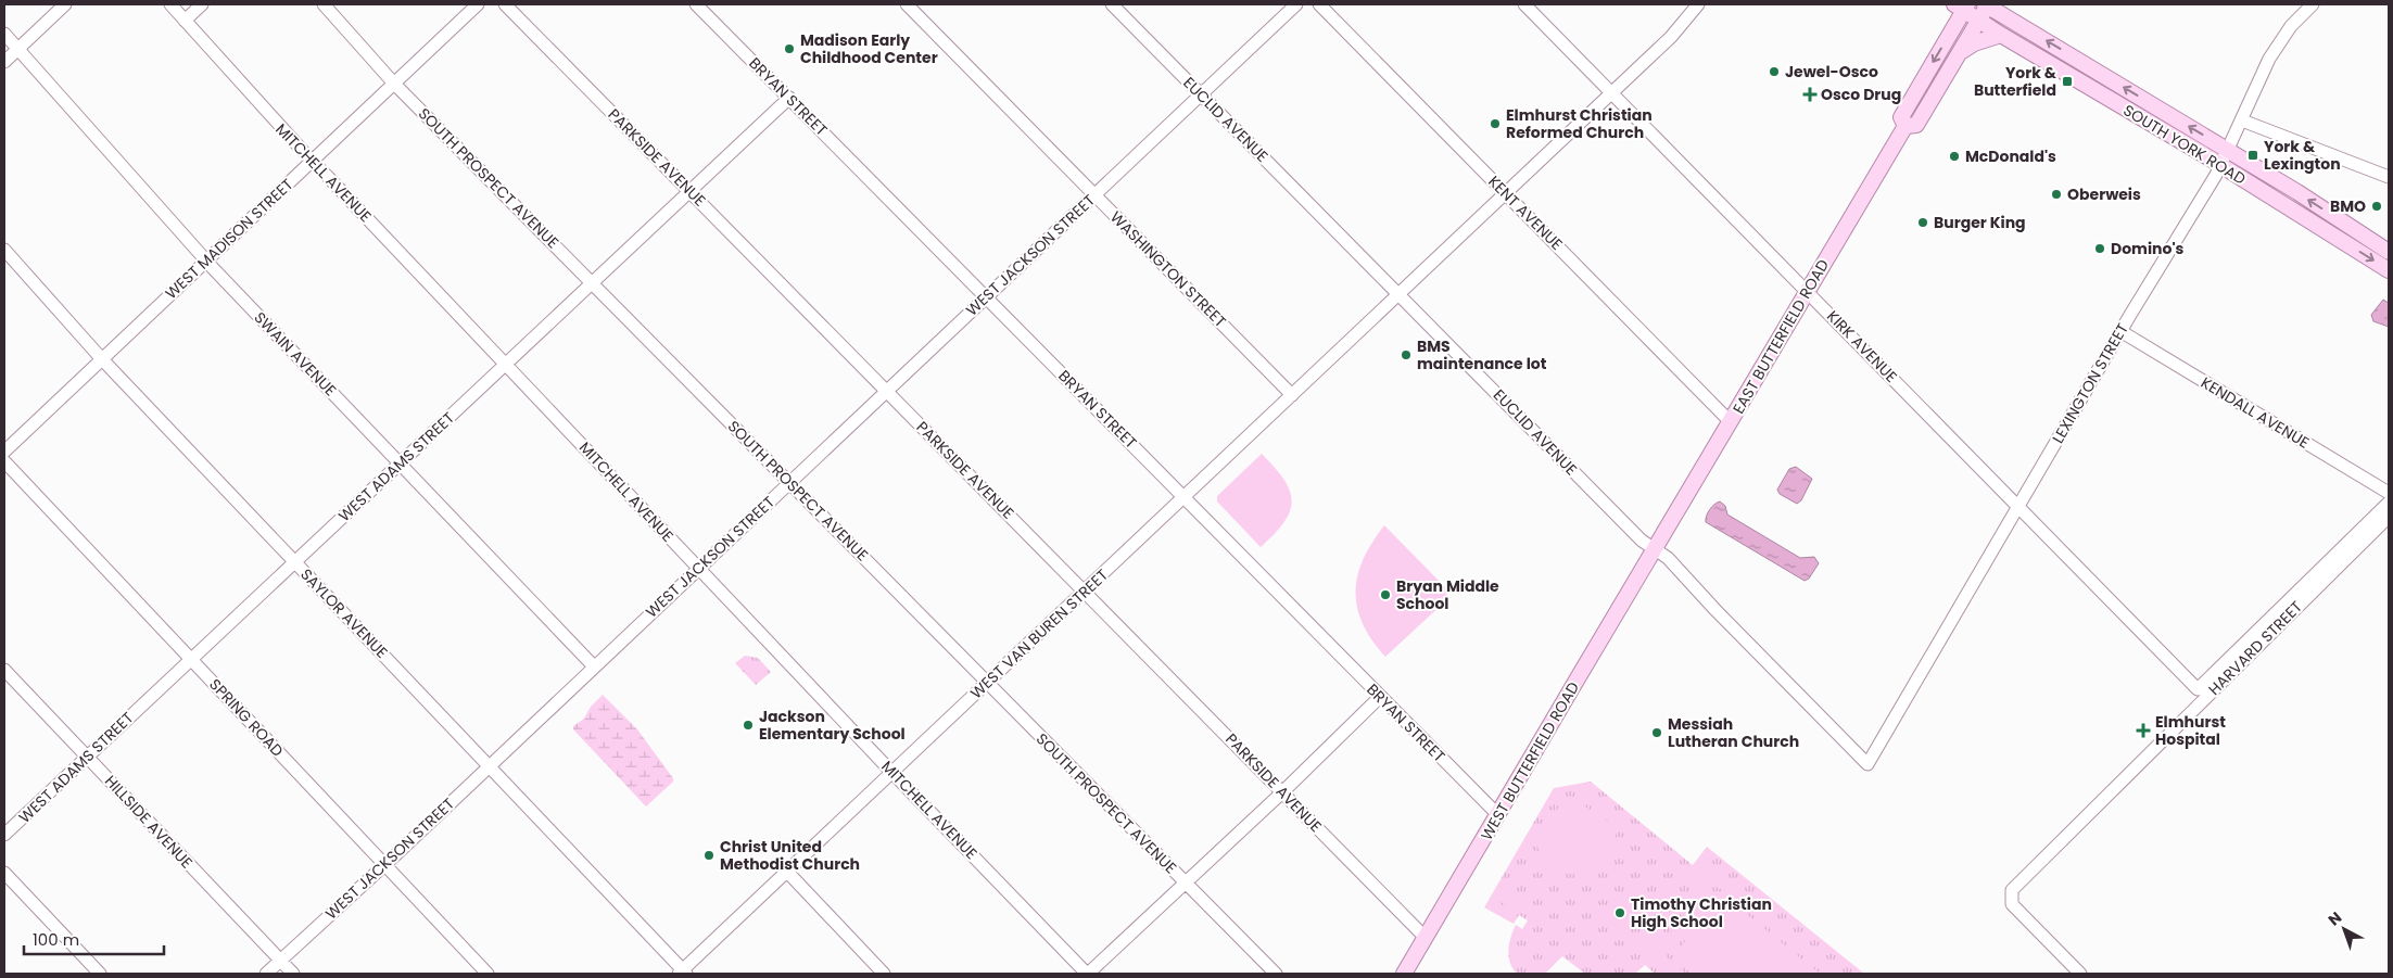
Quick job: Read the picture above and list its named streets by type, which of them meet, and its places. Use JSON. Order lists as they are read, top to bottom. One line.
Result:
{"streets":{"main road":["SOUTH YORK ROAD","EAST BUTTERFIELD ROAD","WEST BUTTERFIELD ROAD"],"street":["BRYAN STREET","EUCLID AVENUE","PARKSIDE AVENUE","MITCHELL AVENUE","SOUTH PROSPECT AVENUE","KENT AVENUE","WEST MADISON STREET","WEST JACKSON STREET","WASHINGTON STREET","KIRK AVENUE","SWAIN AVENUE","LEXINGTON STREET","KENDALL AVENUE","WEST ADAMS STREET","SAYLOR AVENUE","WEST VAN BUREN STREET","HARVARD STREET","SPRING ROAD","HILLSIDE AVENUE"]},"crossings":[["BRYAN STREET","WEST JACKSON STREET"],["BRYAN STREET","WEST ADAMS STREET"],["BRYAN STREET","WEST VAN BUREN STREET"],["BRYAN STREET","WEST BUTTERFIELD ROAD"],["EUCLID AVENUE","WEST JACKSON STREET"],["EUCLID AVENUE","EAST BUTTERFIELD ROAD"],["EUCLID AVENUE","LEXINGTON STREET"],["EUCLID AVENUE","WEST VAN BUREN STREET"],["EUCLID AVENUE","WEST BUTTERFIELD ROAD"],["SOUTH YORK ROAD","EAST BUTTERFIELD ROAD"],["SOUTH YORK ROAD","LEXINGTON STREET"],["PARKSIDE AVENUE","WEST JACKSON STREET"],["PARKSIDE AVENUE","WEST ADAMS STREET"],["PARKSIDE AVENUE","WEST VAN BUREN STREET"],["PARKSIDE AVENUE","WEST BUTTERFIELD ROAD"],["MITCHELL AVENUE","WEST MADISON STREET"],["MITCHELL AVENUE","WEST JACKSON STREET"],["MITCHELL AVENUE","WEST ADAMS STREET"],["MITCHELL AVENUE","WEST VAN BUREN STREET"],["SOUTH PROSPECT AVENUE","WEST MADISON STREET"],["SOUTH PROSPECT AVENUE","WEST JACKSON STREET"],["SOUTH PROSPECT AVENUE","WEST ADAMS STREET"],["SOUTH PROSPECT AVENUE","WEST VAN BUREN STREET"],["KENT AVENUE","EAST BUTTERFIELD ROAD"],["KENT AVENUE","WEST VAN BUREN STREET"],["WEST MADISON STREET","SWAIN AVENUE"],["WEST MADISON STREET","SAYLOR AVENUE"],["WEST JACKSON STREET","WASHINGTON STREET"],["WEST JACKSON STREET","SWAIN AVENUE"],["WEST JACKSON STREET","SAYLOR AVENUE"],["WEST JACKSON STREET","SPRING ROAD"],["WEST JACKSON STREET","HILLSIDE AVENUE"],["WASHINGTON STREET","WEST VAN BUREN STREET"],["EAST BUTTERFIELD ROAD","KIRK AVENUE"],["EAST BUTTERFIELD ROAD","WEST BUTTERFIELD ROAD"],["KIRK AVENUE","LEXINGTON STREET"],["KIRK AVENUE","WEST VAN BUREN STREET"],["KIRK AVENUE","HARVARD STREET"],["SWAIN AVENUE","WEST ADAMS STREET"],["LEXINGTON STREET","KENDALL AVENUE"],["WEST ADAMS STREET","SAYLOR AVENUE"],["WEST ADAMS STREET","SPRING ROAD"],["WEST ADAMS STREET","HILLSIDE AVENUE"],["SAYLOR AVENUE","WEST VAN BUREN STREET"]],"places":{"other":["Madison Early Childhood Center","Jewel-Osco","Elmhurst Christian Reformed Church","McDonald's","Oberweis","BMO","Burger King","Domino's","BMS maintenance lot","Bryan Middle School","Jackson Elementary School","Messiah Lutheran Church","Christ United Methodist Church","Timothy Christian High School"],"transit":["York & Butterfield","York & Lexington"],"health":["Osco Drug","Elmhurst Hospital"]},"scale_bar":"100 m","north":"top left"}
